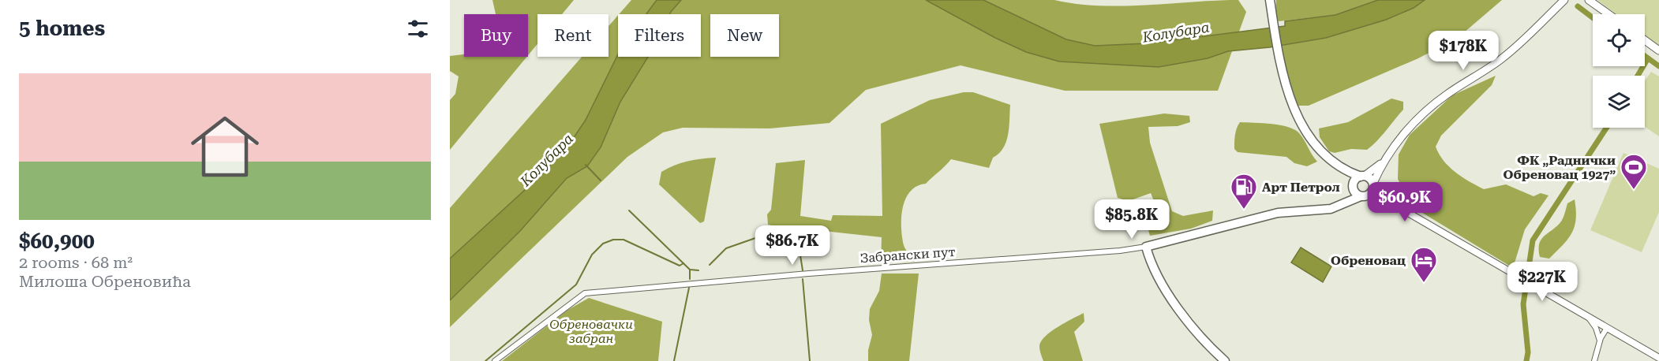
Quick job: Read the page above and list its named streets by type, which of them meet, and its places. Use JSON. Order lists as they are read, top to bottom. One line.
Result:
{"streets":{"street":["Забрански пут"]},"water":["Колубара"],"parks":["Обреновачки забран"],"places":{"sports":["ФК „Раднички Обреновац 1927”"],"fuel station":["Арт Петрол"],"hotel":["Обреновац"]},"page":{"heading":"5 homes","chip":["Buy","Rent","Filters","New"],"price":["$178K","$60.9K","$85.8K","$86.7K","$227K"],"list":[{"name":"$60,900","note":"2 rooms · 68 m² · Милоша Обреновића"}]}}
